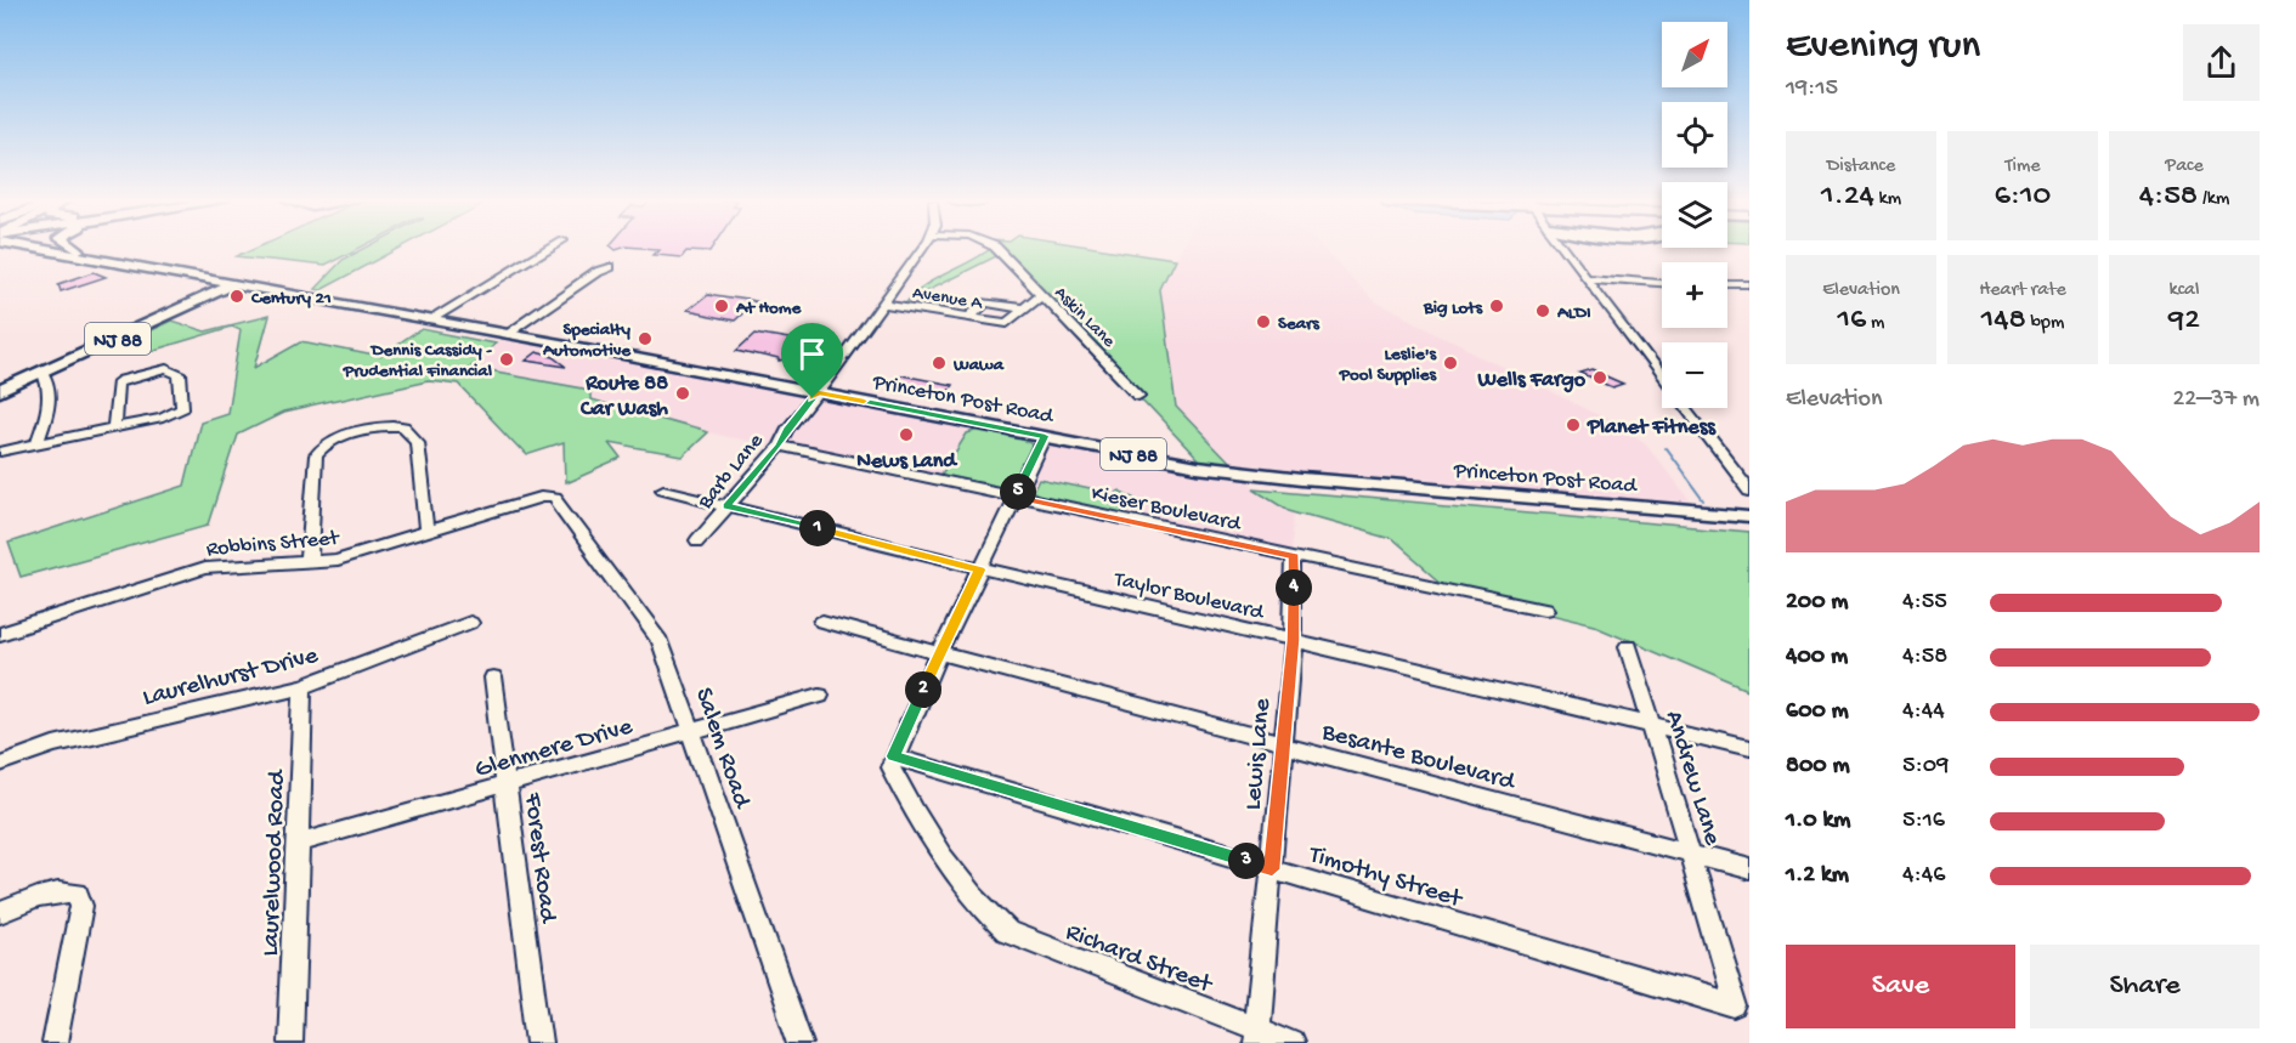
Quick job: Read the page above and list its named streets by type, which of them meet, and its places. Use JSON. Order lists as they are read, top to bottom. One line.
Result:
{"streets":{"main road":["NJ 88","Princeton Post Road"],"street":["Avenue A","Askin Lane","Barb Lane","Kieser Boulevard","Robbins Street","Taylor Boulevard","Laurelhurst Drive","Glenmere Drive","Salem Road","Lewis Lane","Besante Boulevard","Andrew Lane","Forest Road","Laurelwood Road","Timothy Street","Richard Street"]},"crossings":[["Avenue A","Barb Lane"],["NJ 88","Princeton Post Road"],["Princeton Post Road","Barb Lane"],["Barb Lane","Kieser Boulevard"],["Barb Lane","Taylor Boulevard"],["Kieser Boulevard","Lewis Lane"],["Robbins Street","Salem Road"],["Taylor Boulevard","Lewis Lane"],["Taylor Boulevard","Andrew Lane"],["Laurelhurst Drive","Laurelwood Road"],["Glenmere Drive","Salem Road"],["Glenmere Drive","Forest Road"],["Glenmere Drive","Laurelwood Road"],["Lewis Lane","Besante Boulevard"],["Lewis Lane","Timothy Street"],["Lewis Lane","Richard Street"],["Besante Boulevard","Andrew Lane"],["Andrew Lane","Timothy Street"],["Timothy Street","Richard Street"]],"places":["Century 21","At Home","Big Lots","ALDI","Sears","Specialty Automotive","Dennis Cassidy - Prudential Financial","Wawa","Leslie's Pool Supplies","Wells Fargo","Route 88 Car Wash","Planet Fitness","News Land"],"north":"top right","page":{"heading":["Evening run","19:15"],"map_buttons":["+","−"],"stats":[["Distance","1.24 km"],["Time","6:10"],["Pace","4:58 /km"],["Elevation","16 m"],["Heart rate","148 bpm"],["kcal","92"]],"chart":["Elevation","22–37 m"],"pins":["5","1","4","2","3"],"list":[{"name":"200 m","note":"4:55"},{"name":"400 m","note":"4:58"},{"name":"600 m","note":"4:44"},{"name":"800 m","note":"5:09"},{"name":"1.0 km","note":"5:16"},{"name":"1.2 km","note":"4:46"}],"buttons":["Save","Share"]}}
